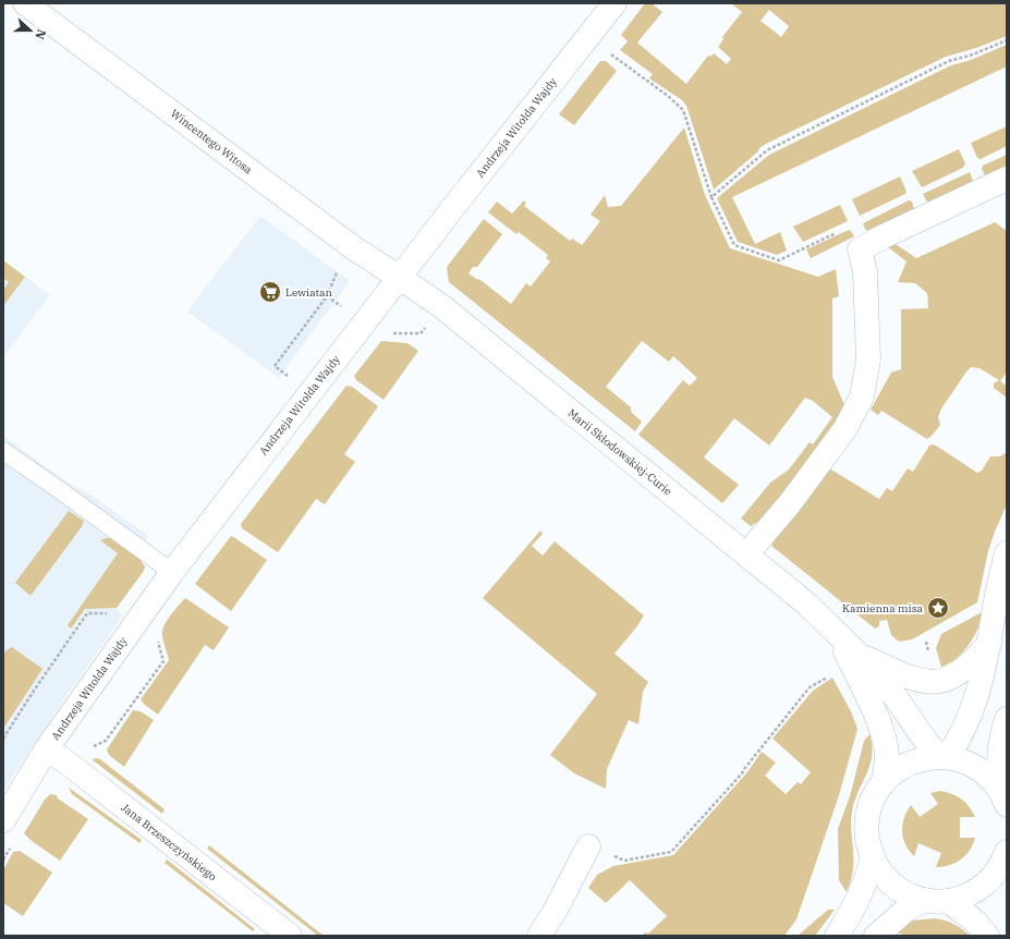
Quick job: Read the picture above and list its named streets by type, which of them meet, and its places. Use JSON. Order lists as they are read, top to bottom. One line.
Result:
{"streets":{"street":["Andrzeja Witolda Wajdy","Wincentego Witosa","Marii Skłodowskiej-Curie","Jana Brzeszczyńskiego"]},"crossings":[["Andrzeja Witolda Wajdy","Wincentego Witosa"],["Andrzeja Witolda Wajdy","Marii Skłodowskiej-Curie"],["Andrzeja Witolda Wajdy","Jana Brzeszczyńskiego"],["Wincentego Witosa","Marii Skłodowskiej-Curie"]],"places":{"supermarket":["Lewiatan"],"place":["Kamienna misa"]},"north":"right"}
